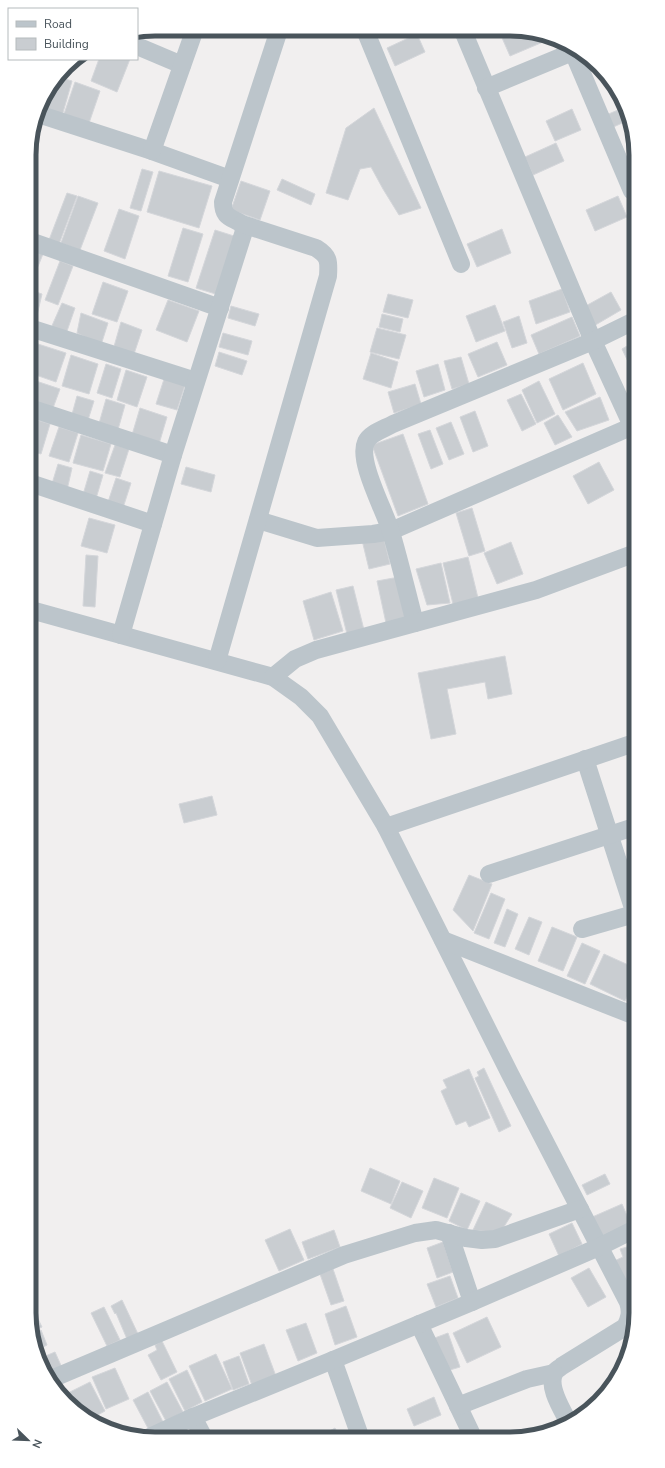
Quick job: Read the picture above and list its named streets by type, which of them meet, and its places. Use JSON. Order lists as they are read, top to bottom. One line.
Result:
{"legend":["Road","Building"],"north":"bottom right"}
